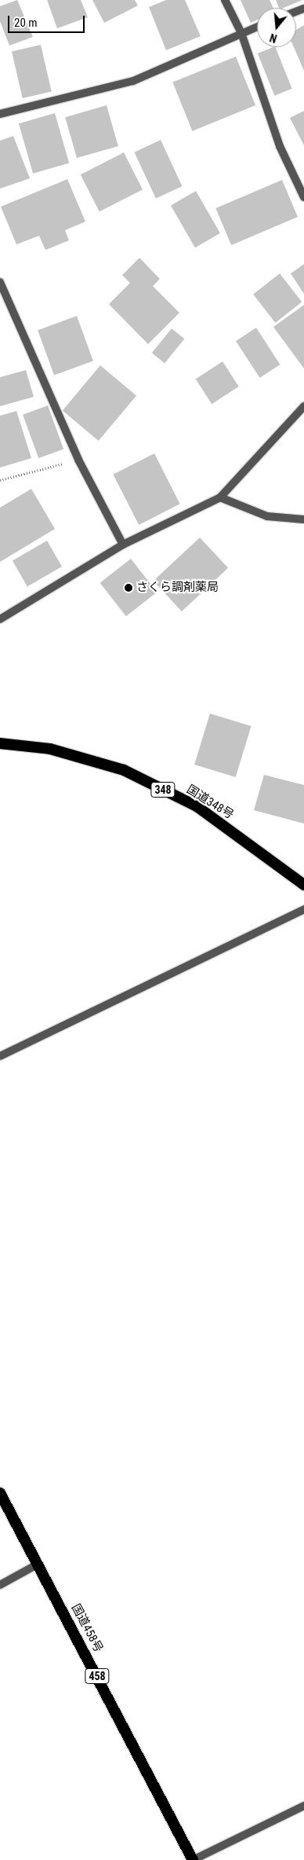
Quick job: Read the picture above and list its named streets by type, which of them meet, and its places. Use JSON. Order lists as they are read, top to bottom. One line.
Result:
{"streets":{"highway":["348","国道348号","国道458号","458"]},"places":["さくら調剤薬局"],"scale_bar":"20 m","north":"bottom"}
